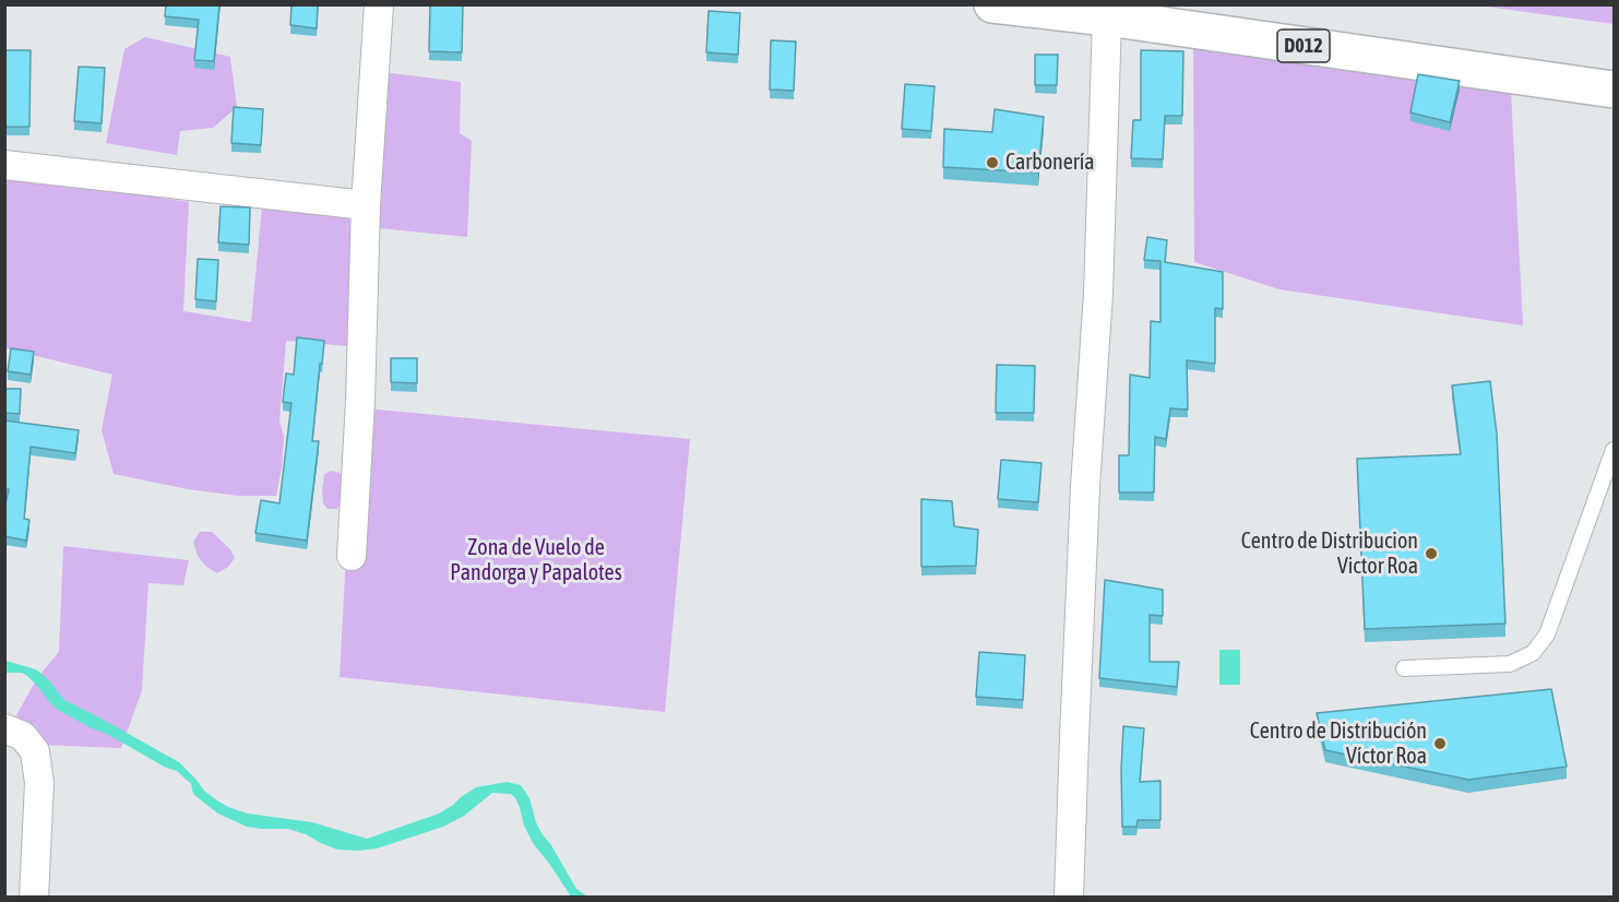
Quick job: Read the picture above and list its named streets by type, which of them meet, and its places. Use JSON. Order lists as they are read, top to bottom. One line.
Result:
{"streets":{"main road":["D012"]},"parks":["Zona de Vuelo de Pandorga y Papalotes"],"places":["Carbonería","Centro de Distribucion Victor Roa","Centro de Distribución Víctor Roa"]}
